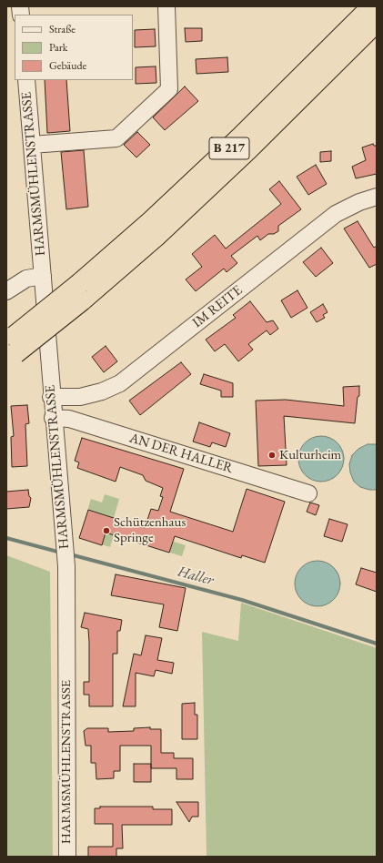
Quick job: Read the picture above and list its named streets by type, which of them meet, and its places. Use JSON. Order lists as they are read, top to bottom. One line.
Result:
{"streets":{"highway":["B 217"],"street":["HARMSMÜHLENSTRASSE","IM REITE","AN DER HALLER"]},"crossings":[["HARMSMÜHLENSTRASSE","IM REITE"],["HARMSMÜHLENSTRASSE","AN DER HALLER"]],"water":["Haller"],"places":["Kulturheim","Schützenhaus Springe"],"legend":["Straße","Park","Gebäude"]}
